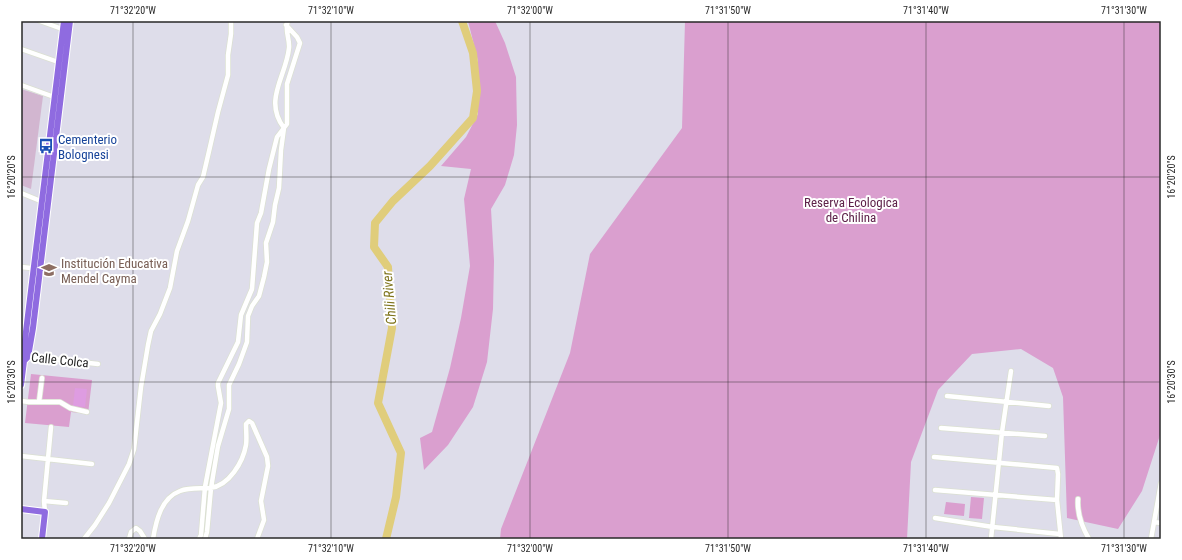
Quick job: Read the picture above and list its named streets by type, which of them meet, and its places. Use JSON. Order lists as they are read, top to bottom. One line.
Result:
{"streets":{"street":["Calle Colca"]},"water":["Chili River"],"parks":["Reserva Ecologica de Chilina"],"places":{"bus stop":["Cementerio Bolognesi"],"school or university":["Institución Educativa Mendel Cayma"]},"coordinates":["71°32'20\"W","71°32'10\"W","71°32'00\"W","71°31'50\"W","71°31'40\"W","71°31'30\"W","16°20'20\"S","16°20'30\"S"]}
